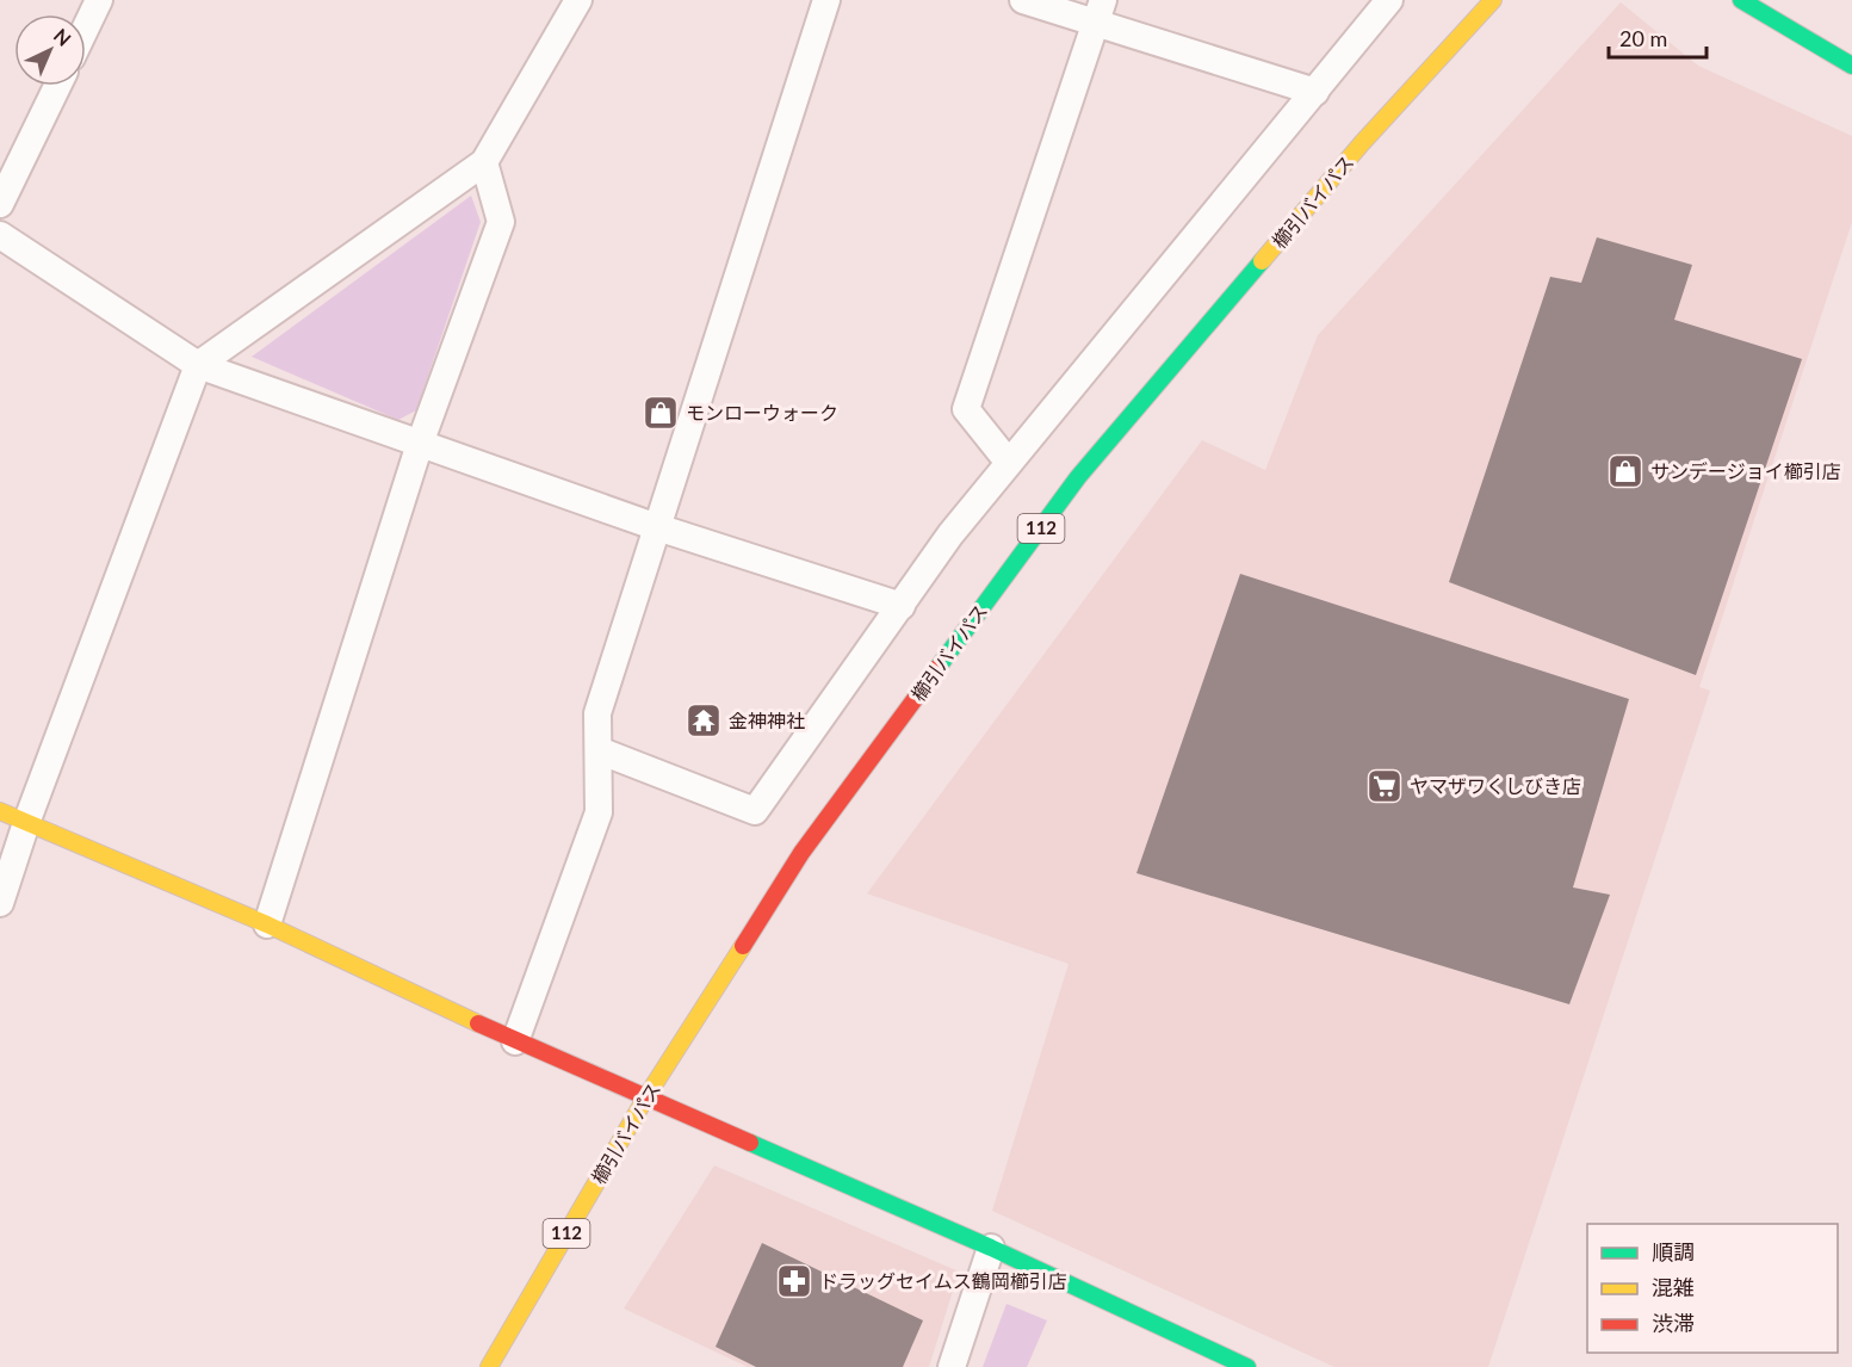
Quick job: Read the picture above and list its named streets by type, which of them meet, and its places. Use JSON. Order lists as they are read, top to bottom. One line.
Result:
{"streets":{"main road":["櫛引バイパス","112"]},"places":{"shop":["モンローウォーク","サンデージョイ櫛引店"],"temple":["金神神社"],"supermarket":["ヤマザワくしびき店"],"pharmacy":["ドラッグセイムス鶴岡櫛引店"]},"legend":["順調","混雑","渋滞"],"scale_bar":"20 m","north":"top right"}
